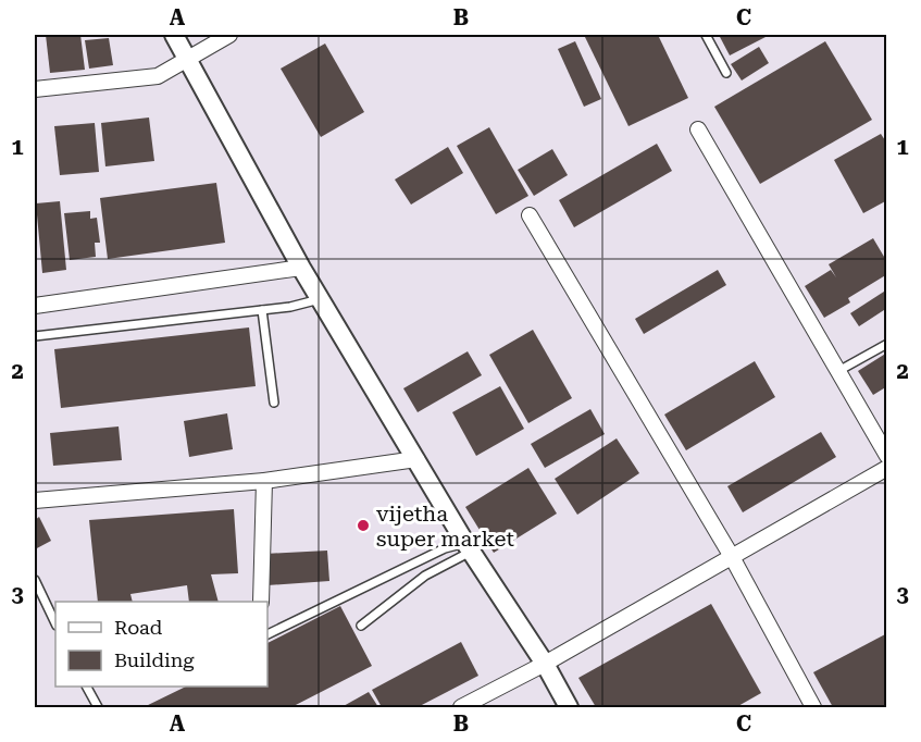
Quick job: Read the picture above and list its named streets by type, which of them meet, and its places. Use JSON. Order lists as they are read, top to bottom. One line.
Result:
{"places":["vijetha super market"],"legend":["Road","Building"],"grid":{"columns":["A","B","C"],"rows":["1","2","3"]}}
